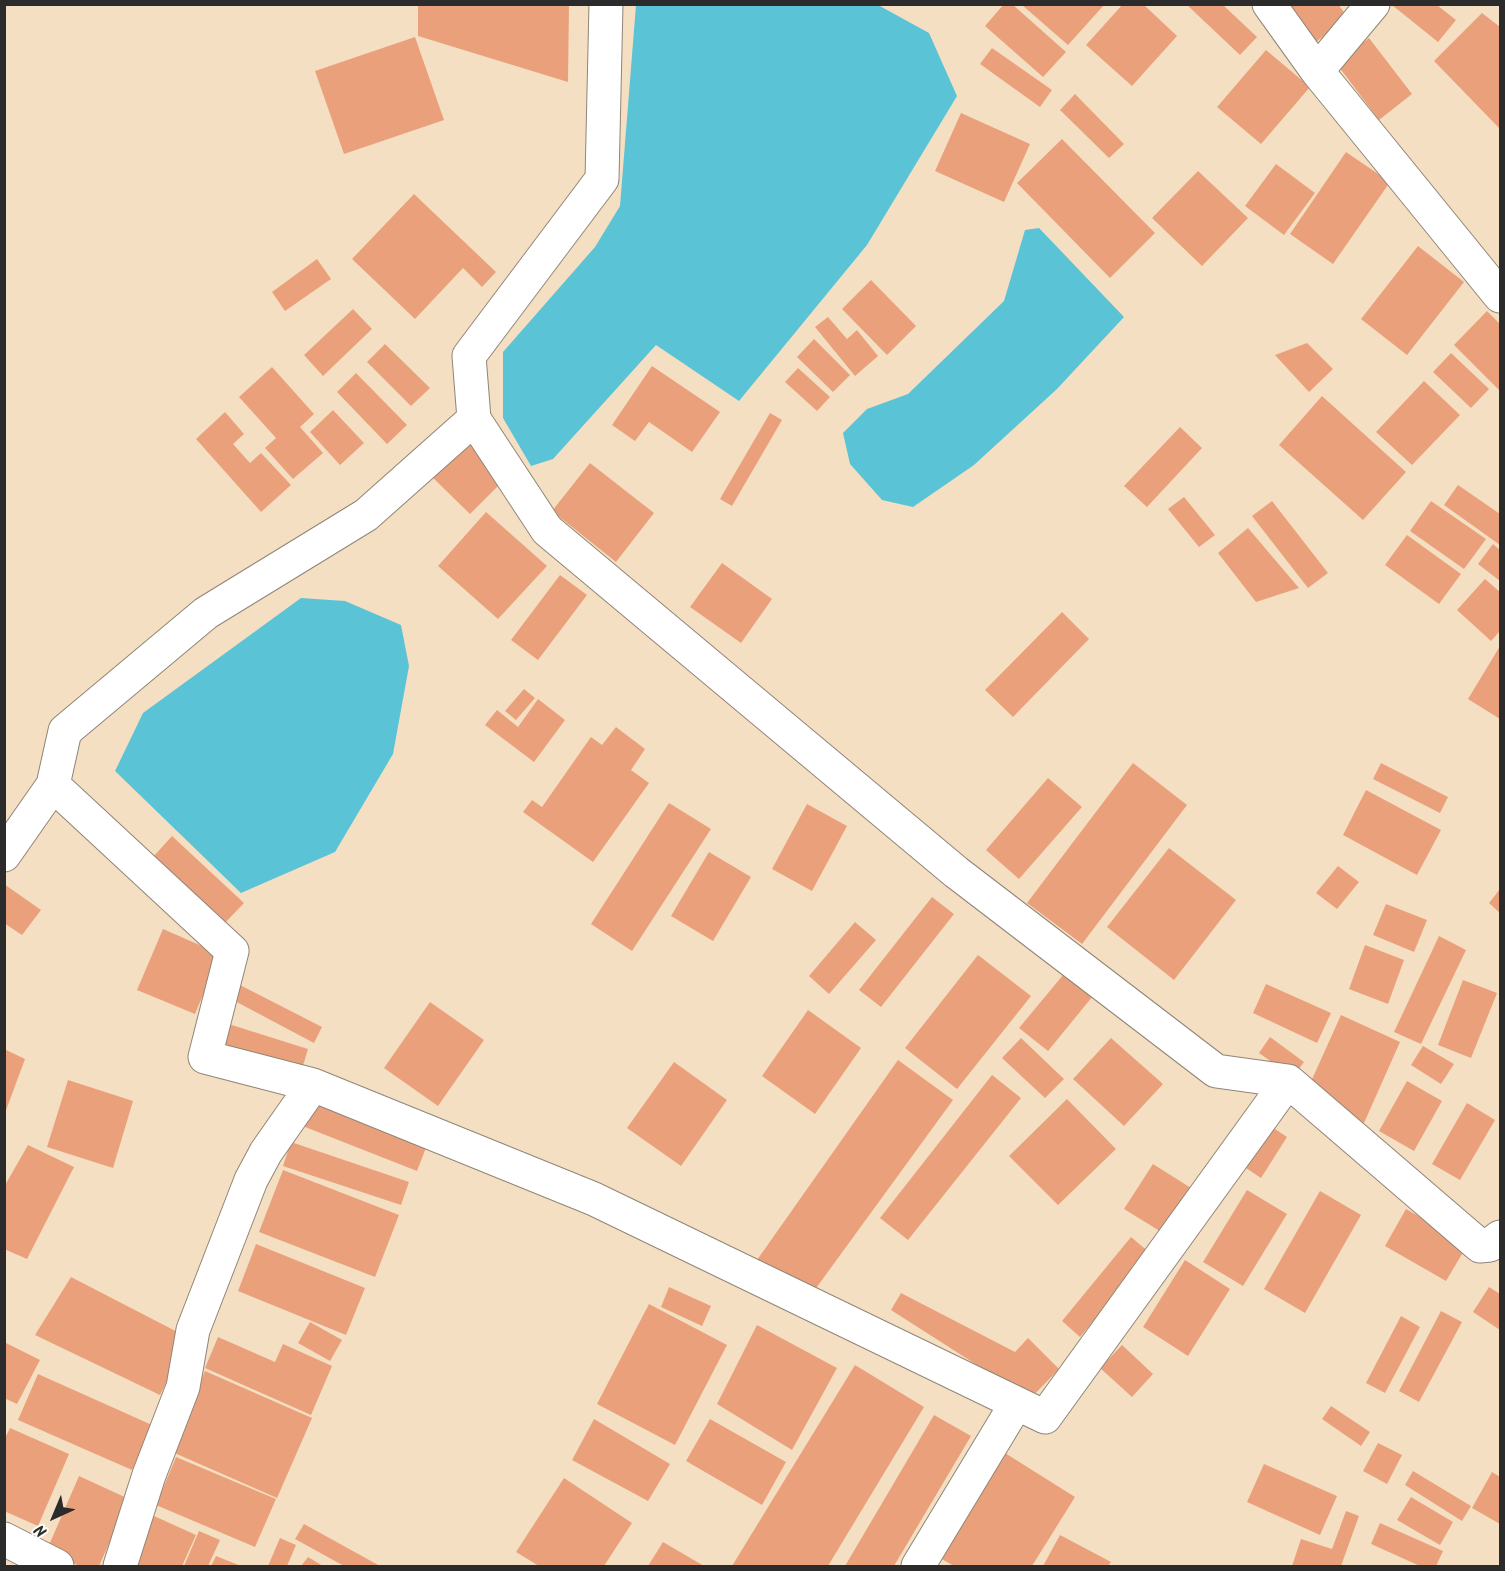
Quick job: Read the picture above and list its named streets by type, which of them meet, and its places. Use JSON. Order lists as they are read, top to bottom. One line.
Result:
{"north":"bottom left"}
